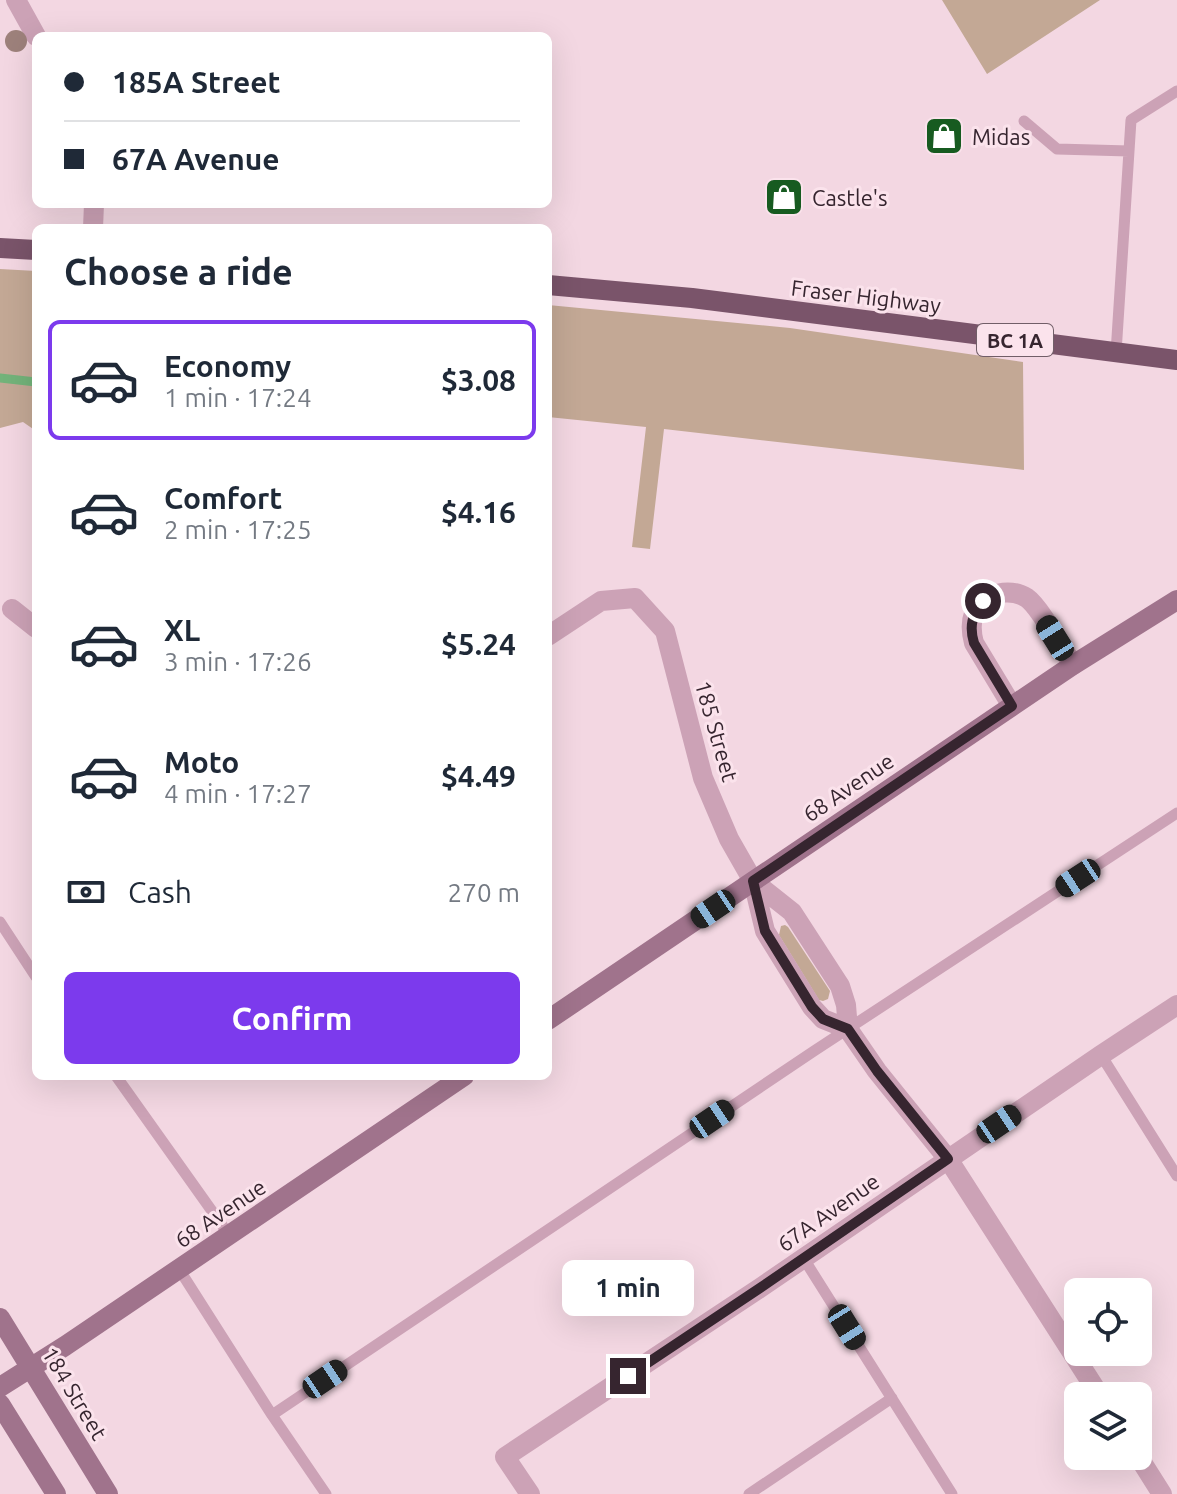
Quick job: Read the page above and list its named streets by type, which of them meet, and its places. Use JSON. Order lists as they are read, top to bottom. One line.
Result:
{"streets":{"main road":["Fraser Highway","BC 1A"],"street":["185 Street","68 Avenue","67A Avenue","184 Street"]},"crossings":[["185 Street","68 Avenue"],["68 Avenue","184 Street"]],"places":{"shop":["Midas","Castle's"]},"page":{"banner":["185A Street","67A Avenue"],"heading":"Choose a ride","list":[{"name":"Economy","note":"1 min · 17:24","value":"$3.08"},{"name":"Comfort","note":"2 min · 17:25","value":"$4.16"},{"name":"XL","note":"3 min · 17:26","value":"$5.24"},{"name":"Moto","note":"4 min · 17:27","value":"$4.49"}],"pay":["Cash","270 m"],"buttons":"Confirm","bubble":"1 min"}}
